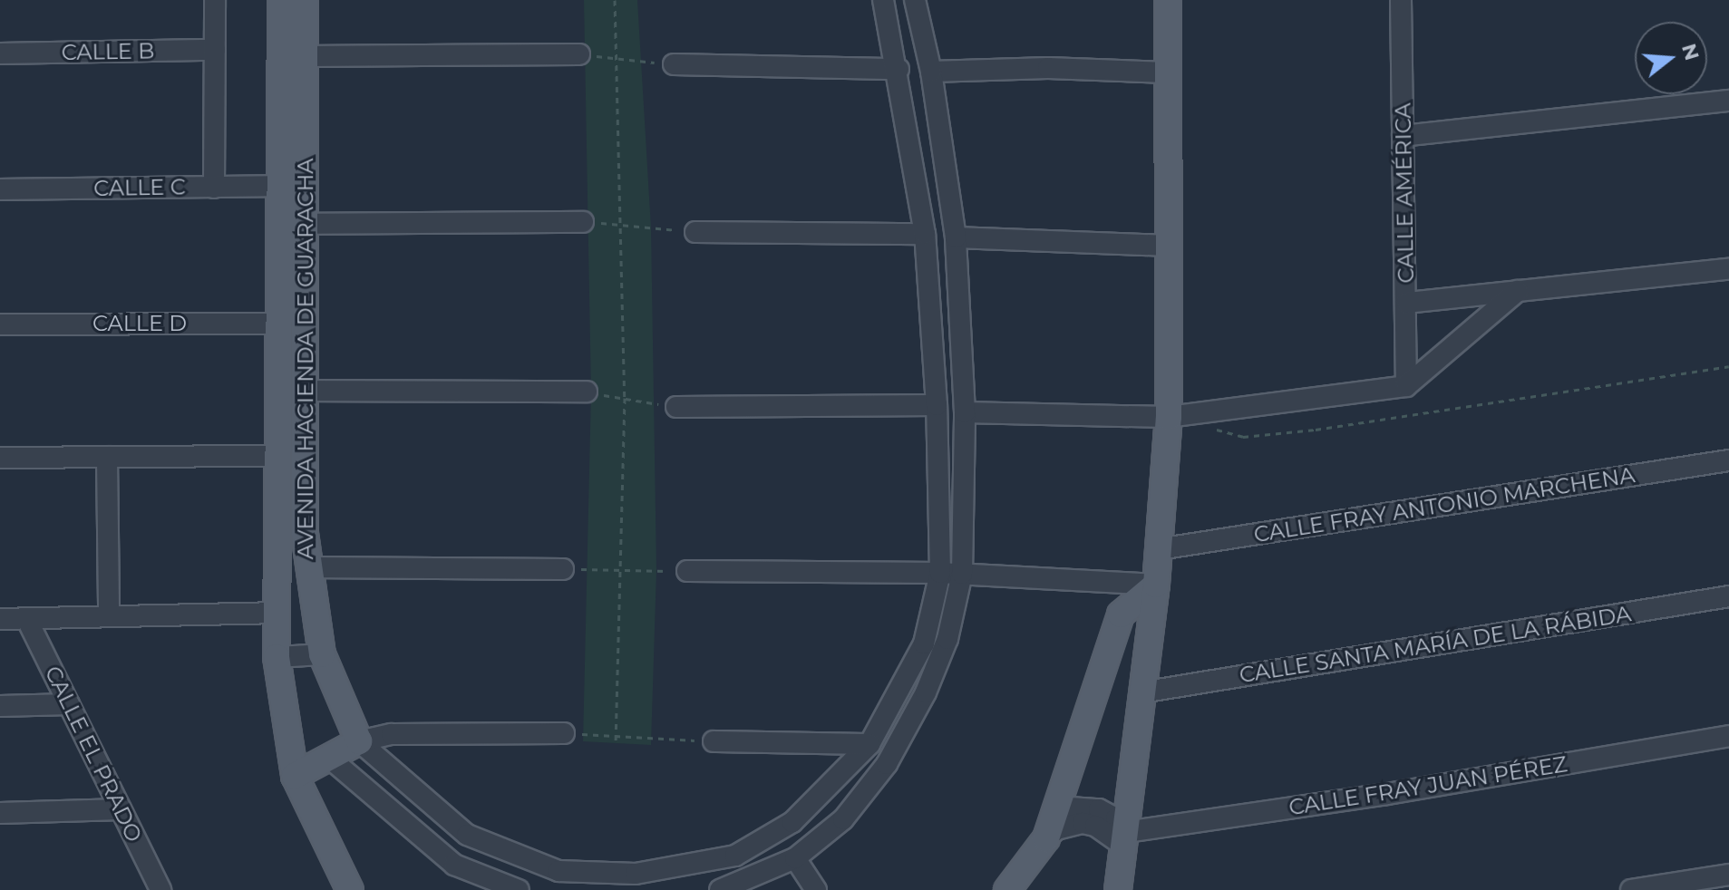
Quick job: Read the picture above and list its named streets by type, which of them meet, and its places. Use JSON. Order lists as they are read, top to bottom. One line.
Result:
{"streets":{"main road":["AVENIDA HACIENDA DE GUARACHA"],"street":["CALLE B","CALLE C","CALLE AMÉRICA","CALLE D","CALLE FRAY ANTONIO MARCHENA","CALLE SANTA MARÍA DE LA RÁBIDA","CALLE EL PRADO","CALLE FRAY JUAN PÉREZ"]},"crossings":[["CALLE C","AVENIDA HACIENDA DE GUARACHA"],["CALLE D","AVENIDA HACIENDA DE GUARACHA"]],"north":"right"}
